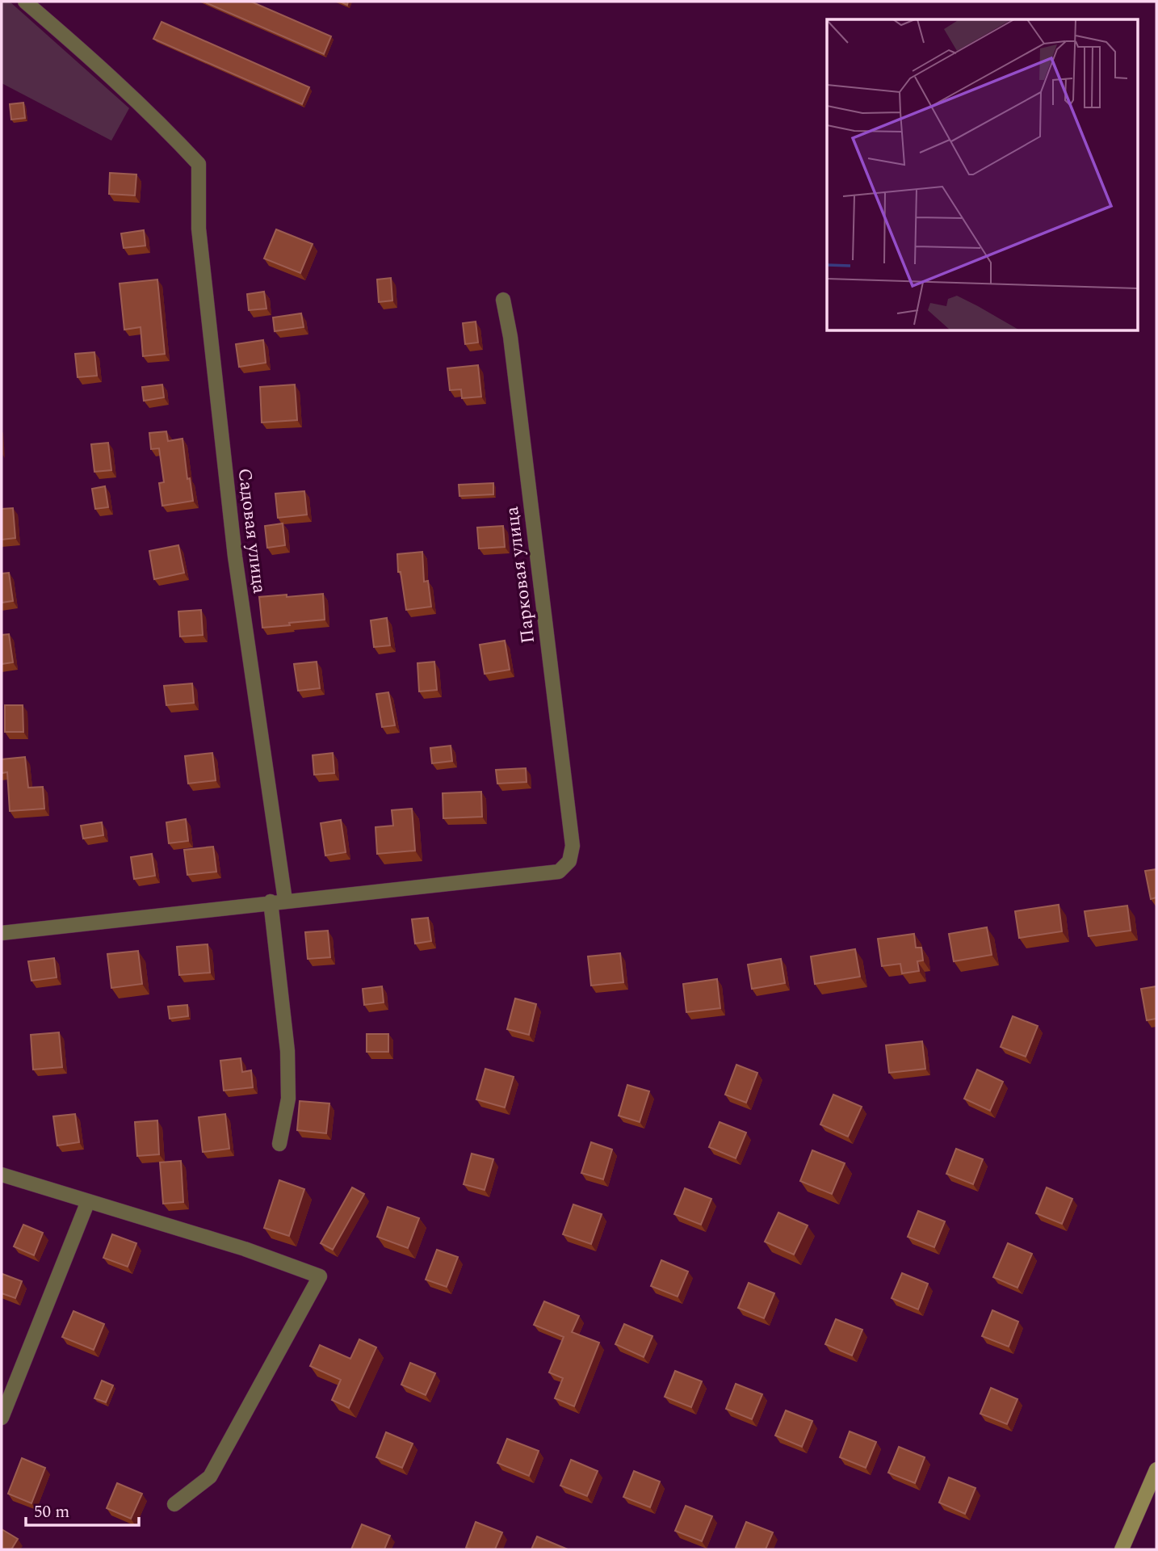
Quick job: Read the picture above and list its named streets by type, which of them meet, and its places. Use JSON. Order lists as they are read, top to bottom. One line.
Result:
{"streets":{"street":["Садовая улица","Парковая улица"]},"crossings":[["Садовая улица","Парковая улица"]],"scale_bar":"50 m"}
